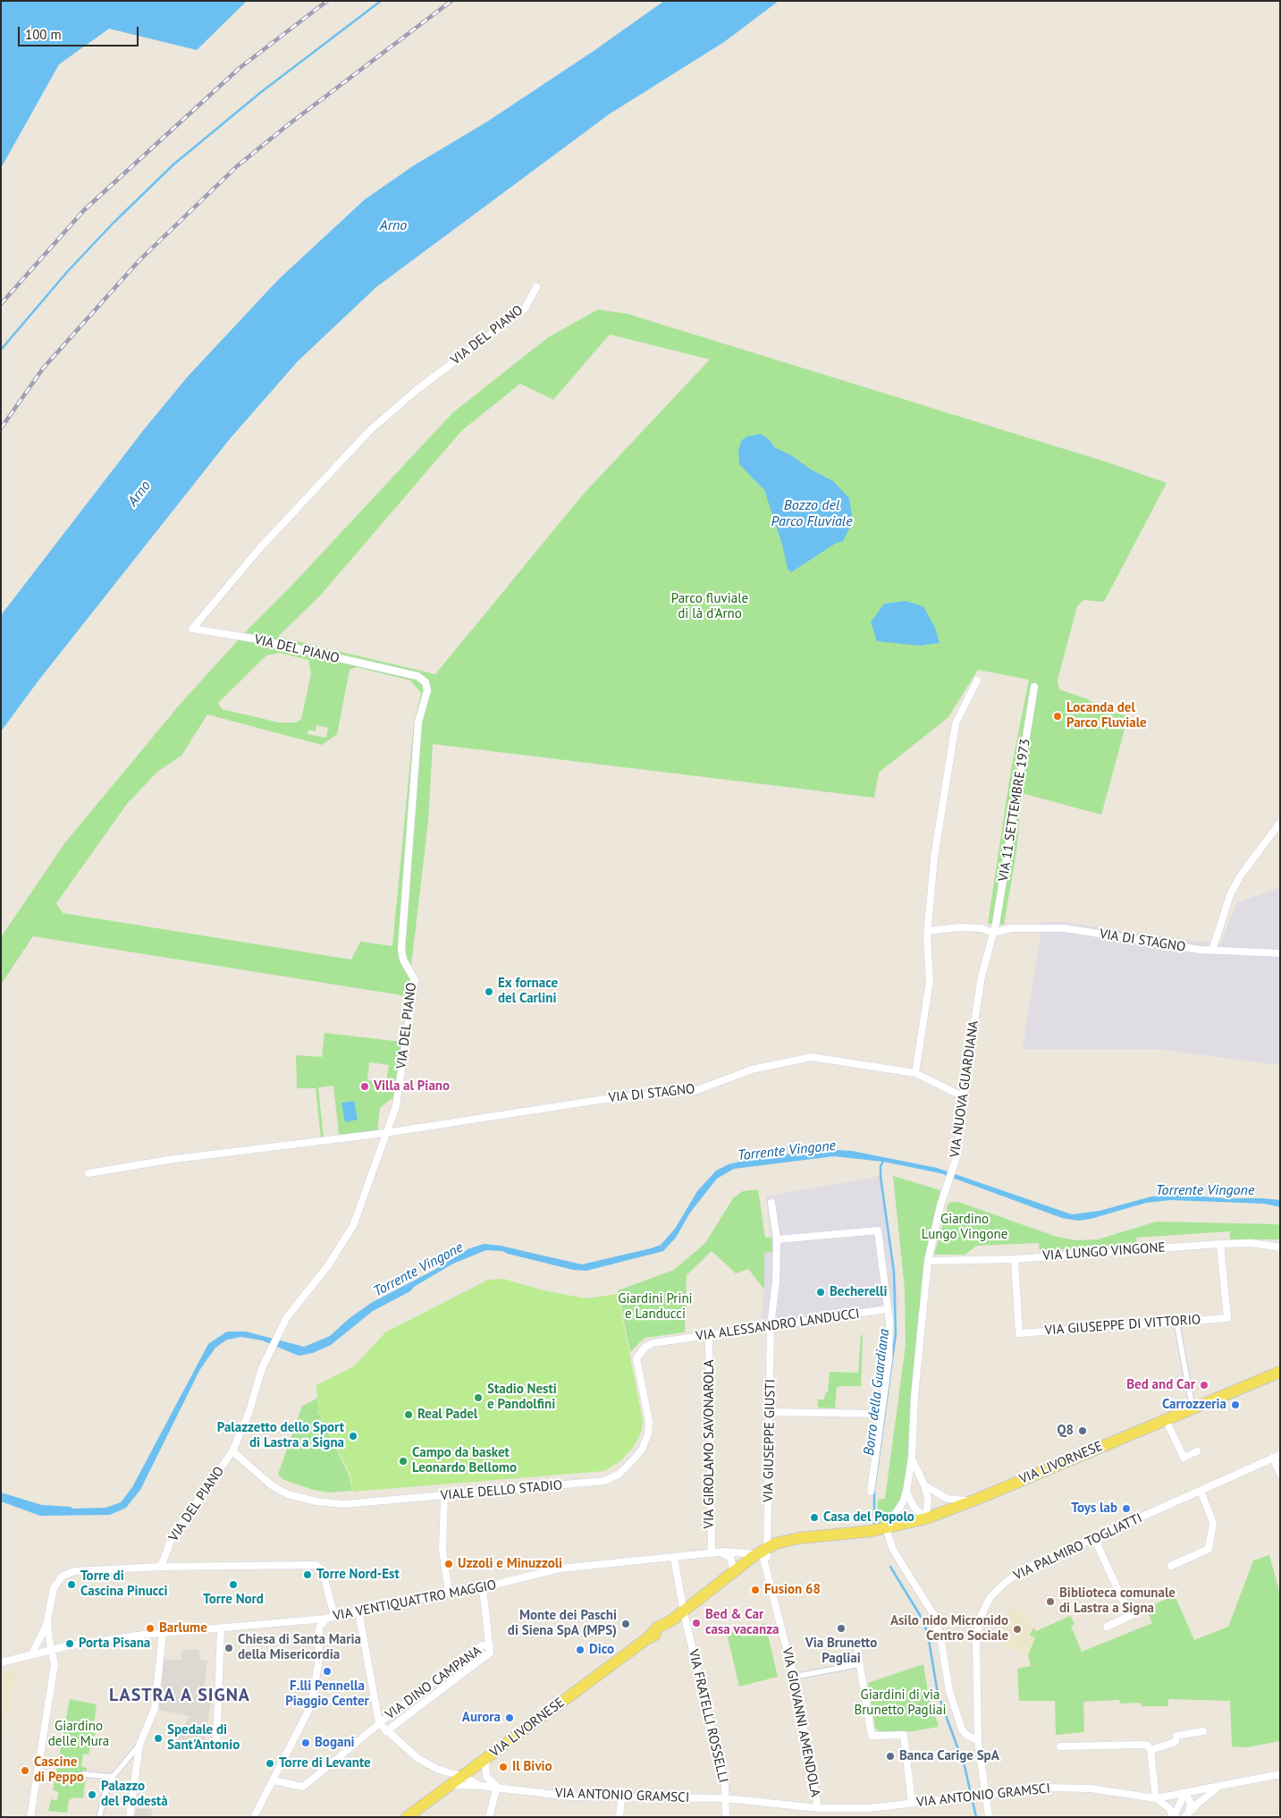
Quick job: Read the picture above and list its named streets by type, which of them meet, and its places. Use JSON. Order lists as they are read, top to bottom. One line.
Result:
{"streets":{"main road":["VIA LIVORNESE"],"street":["VIA DEL PIANO","VIA 11 SETTEMBRE 1973","VIA DI STAGNO","VIA NUOVA GUARDIANA","VIA LUNGO VINGONE","VIA ALESSANDRO LANDUCCI","VIA GIUSEPPE DI VITTORIO","VIA GIUSEPPE GIUSTI","VIA GIROLAMO SAVONAROLA","VIALE DELLO STADIO","VIA PALMIRO TOGLIATTI","VIA VENTIQUATTRO MAGGIO","VIA DINO CAMPANA","VIA FRATELLI ROSSELLI","VIA GIOVANNI AMENDOLA","VIA ANTONIO GRAMSCI"]},"crossings":[["VIA DEL PIANO","VIA DI STAGNO"],["VIA DEL PIANO","VIALE DELLO STADIO"],["VIA 11 SETTEMBRE 1973","VIA DI STAGNO"],["VIA 11 SETTEMBRE 1973","VIA NUOVA GUARDIANA"],["VIA DI STAGNO","VIA NUOVA GUARDIANA"],["VIA NUOVA GUARDIANA","VIA LUNGO VINGONE"],["VIA NUOVA GUARDIANA","VIA LIVORNESE"],["VIA LUNGO VINGONE","VIA GIUSEPPE DI VITTORIO"],["VIA ALESSANDRO LANDUCCI","VIA GIUSEPPE GIUSTI"],["VIA ALESSANDRO LANDUCCI","VIA GIROLAMO SAVONAROLA"],["VIA ALESSANDRO LANDUCCI","VIALE DELLO STADIO"],["VIA GIUSEPPE GIUSTI","VIA LIVORNESE"],["VIA GIUSEPPE GIUSTI","VIA VENTIQUATTRO MAGGIO"],["VIA GIUSEPPE GIUSTI","VIA GIOVANNI AMENDOLA"],["VIA GIROLAMO SAVONAROLA","VIA VENTIQUATTRO MAGGIO"],["VIA LIVORNESE","VIA VENTIQUATTRO MAGGIO"],["VIA LIVORNESE","VIA FRATELLI ROSSELLI"],["VIA LIVORNESE","VIA GIOVANNI AMENDOLA"],["VIA LIVORNESE","VIA ANTONIO GRAMSCI"],["VIA PALMIRO TOGLIATTI","VIA ANTONIO GRAMSCI"],["VIA VENTIQUATTRO MAGGIO","VIA DINO CAMPANA"],["VIA VENTIQUATTRO MAGGIO","VIA FRATELLI ROSSELLI"],["VIA VENTIQUATTRO MAGGIO","VIA GIOVANNI AMENDOLA"],["VIA DINO CAMPANA","VIA ANTONIO GRAMSCI"],["VIA FRATELLI ROSSELLI","VIA ANTONIO GRAMSCI"],["VIA GIOVANNI AMENDOLA","VIA ANTONIO GRAMSCI"]],"districts":["LASTRA A SIGNA"],"water":["Arno","Bozzo del Parco Fluviale","Torrente Vingone","Borro della Guardiana"],"parks":["Parco fluviale di là d'Arno","Giardino Lungo Vingone","Giardini Prini e Landucci","Giardini di via Brunetto Pagliai","Giardino delle Mura"],"places":["Locanda del Parco Fluviale","Ex fornace del Carlini","Villa al Piano","Becherelli","Bed and Car","Stadio Nesti e Pandolfini","Carrozzeria","Real Padel","Q8","Palazzetto dello Sport di Lastra a Signa","Campo da basket Leonardo Bellomo","Toys lab","Casa del Popolo","Uzzoli e Minuzzoli","Torre Nord-Est","Torre di Cascina Pinucci","Torre Nord","Fusion 68","Biblioteca comunale di Lastra a Signa","Bed & Car casa vacanza","Monte dei Paschi di Siena SpA (MPS)","Barlume","Via Brunetto Pagliai","Asilo nido Micronido Centro Sociale","Porta Pisana","Chiesa di Santa Maria della Misericordia","Dico","F.lli Pennella Piaggio Center","Aurora","Spedale di Sant'Antonio","Bogani","Banca Carige SpA","Torre di Levante","Il Bivio","Cascine di Peppo","Palazzo del Podestà"],"scale_bar":"100 m"}
